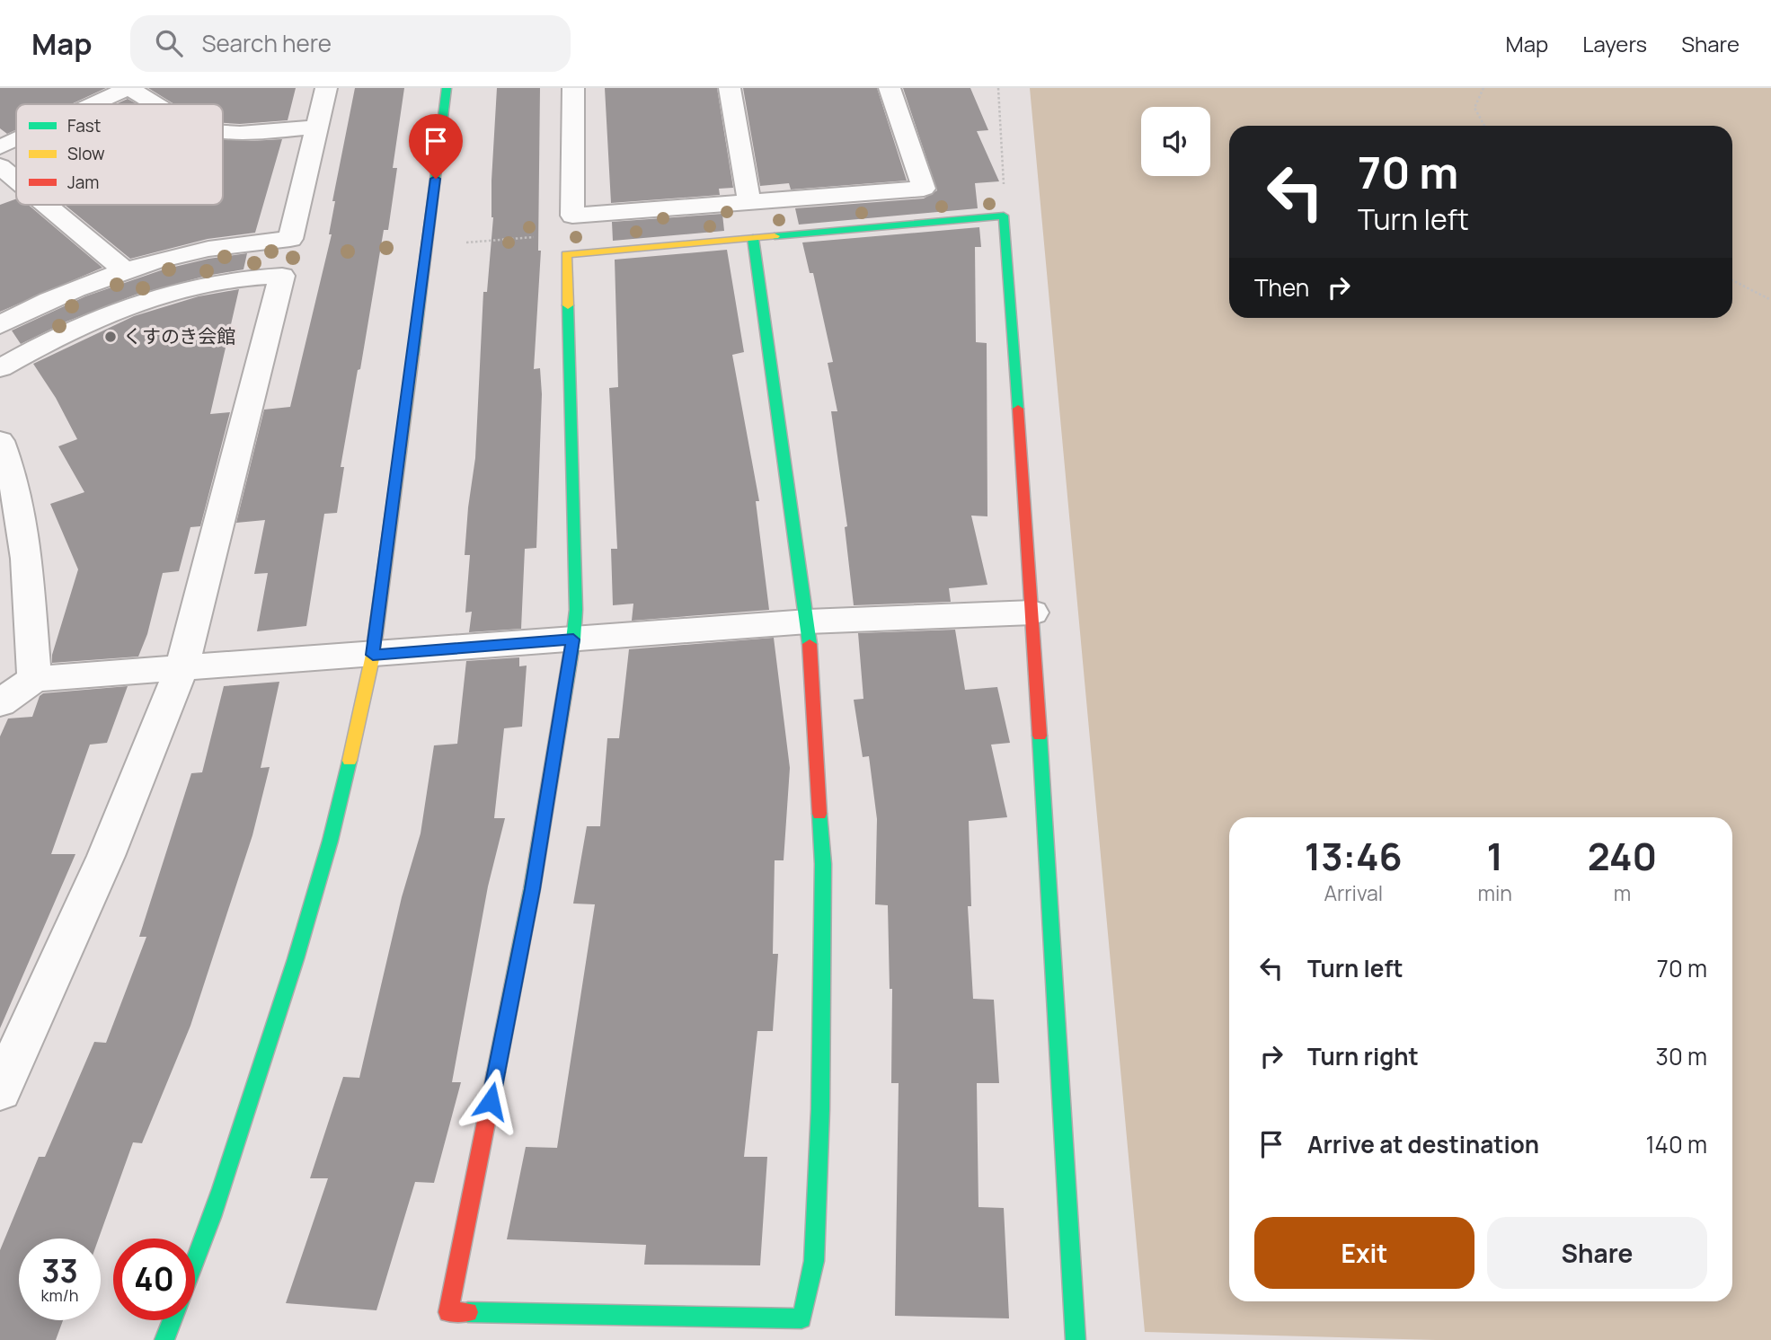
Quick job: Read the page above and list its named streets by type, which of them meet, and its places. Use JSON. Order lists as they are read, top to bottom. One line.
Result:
{"places":["くすのき会館"],"legend":["Fast","Slow","Jam"],"page":{"header":"Map","search":"Search here","nav":["Map","Layers","Share"],"turn":["70 m","Turn left"],"then":"Then","eta":["13:46","Arrival","1","min","240","m"],"list":[{"name":"Turn left","value":"70 m"},{"name":"Turn right","value":"30 m"},{"name":"Arrive at destination","value":"140 m"}],"buttons":["Exit","Share"],"speed":"33 km/h","limit":"40"}}
